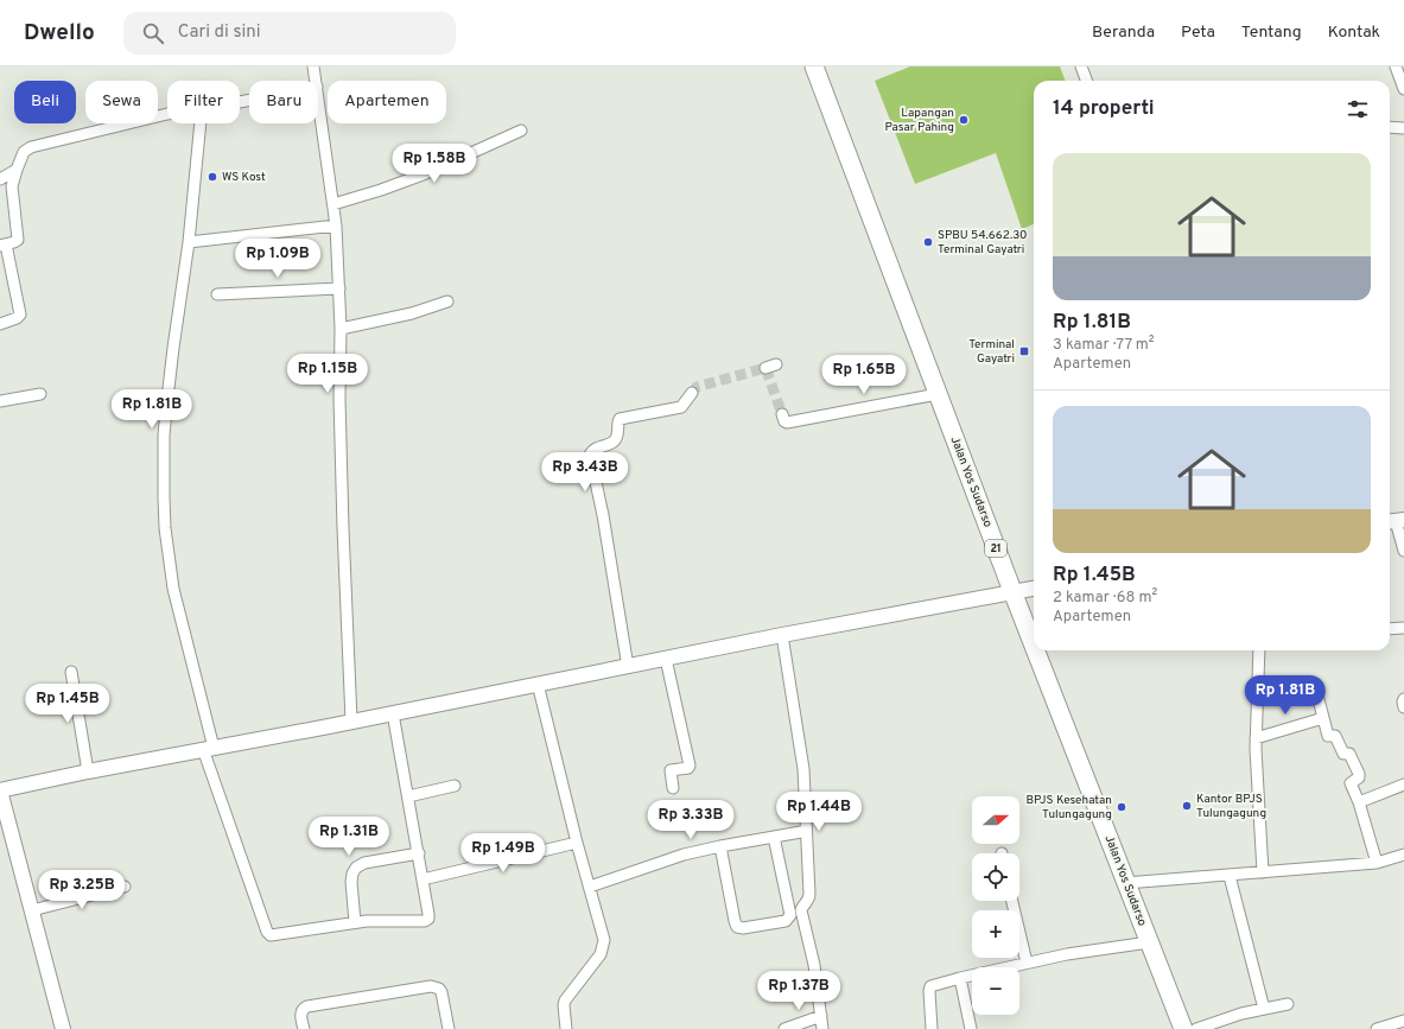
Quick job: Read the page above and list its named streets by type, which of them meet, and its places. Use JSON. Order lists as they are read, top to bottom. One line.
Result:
{"streets":{"highway":["Jalan Yos Sudarso","21"]},"places":{"other":["Lapangan Pasar Pahing","WS Kost","SPBU 54.662.30 Terminal Gayatri","Kantor BPJS Tulungagung","BPJS Kesehatan Tulungagung"],"transit":["Terminal Gayatri"]},"north":"right","page":{"header":"Dwello","search":"Cari di sini","nav":["Beranda","Peta","Tentang","Kontak"],"chip":["Beli","Sewa","Filter","Baru","Apartemen"],"heading":"14 properti","list":[{"name":"Rp 1.81B","note":"3 kamar · 77 m² · Apartemen"},{"name":"Rp 1.45B","note":"2 kamar · 68 m² · Apartemen"}],"price":["Rp 1.58B","Rp 1.09B","Rp 1.15B","Rp 1.65B","Rp 1.81B","Rp 3.43B","Rp 1.81B","Rp 1.45B","Rp 1.44B","Rp 3.33B","Rp 1.31B","Rp 1.49B","Rp 3.25B","Rp 1.37B"],"map_buttons":["+","−"]}}
